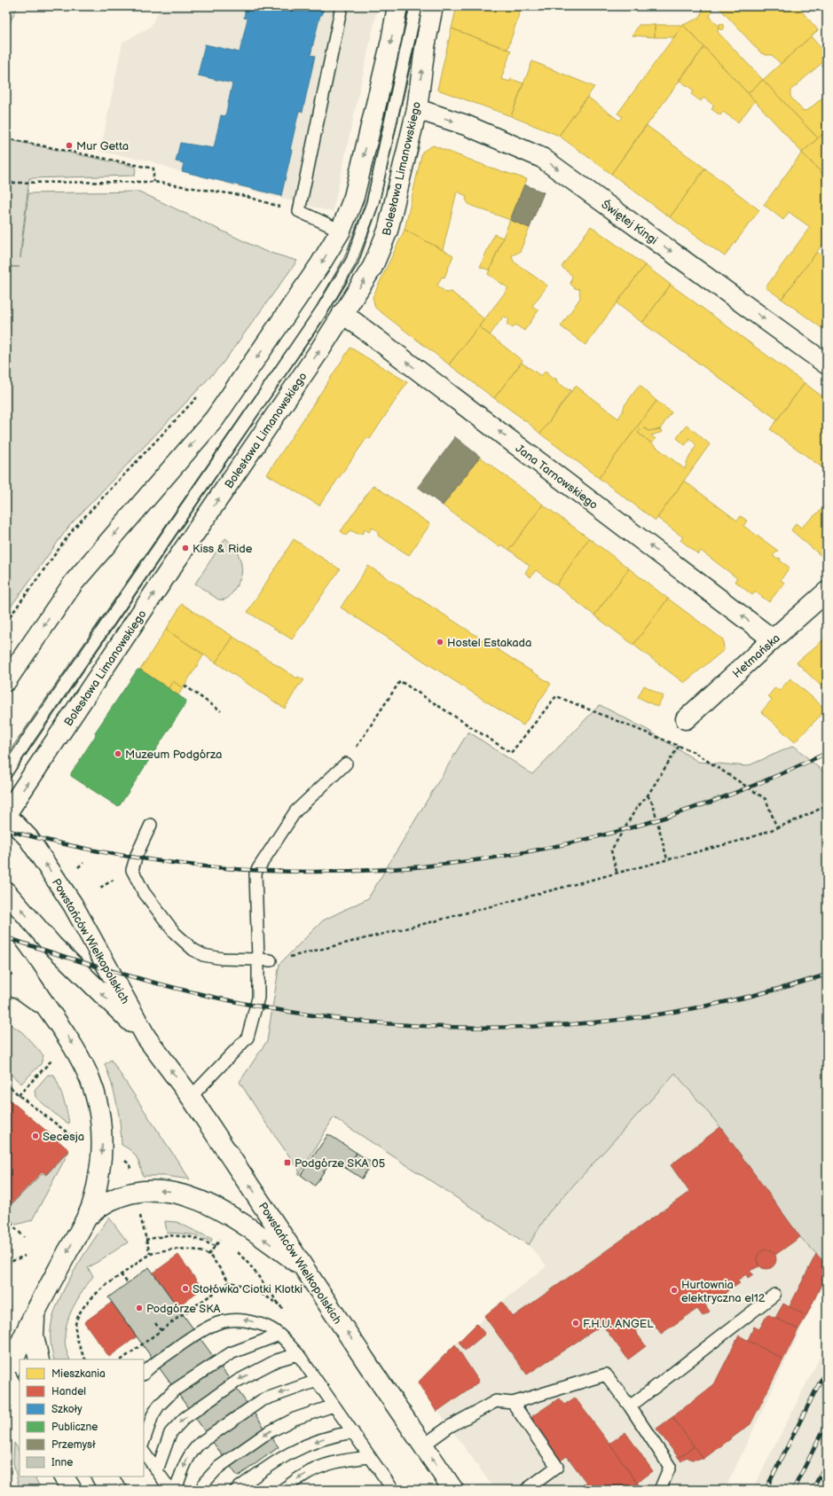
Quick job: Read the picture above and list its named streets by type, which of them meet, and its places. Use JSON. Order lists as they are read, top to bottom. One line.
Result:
{"streets":{"street":["Bolesława Limanowskiego","Świętej Kingi","Jana Tarnowskiego","Hetmańska","Powstańców Wielkopolskich"]},"crossings":[["Bolesława Limanowskiego","Świętej Kingi"],["Bolesława Limanowskiego","Jana Tarnowskiego"],["Bolesława Limanowskiego","Powstańców Wielkopolskich"],["Jana Tarnowskiego","Hetmańska"]],"one_way":["Świętej Kingi","Jana Tarnowskiego","Powstańców Wielkopolskich"],"places":{"other":["Mur Getta","Kiss & Ride","Hostel Estakada","Muzeum Podgórza","Secesja","Stołówka Ciotki Klotki","Hurtownia elektryczna el12","Podgórze SKA","F.H.U. ANGEL"],"transit":["Podgórze SKA 05"]},"legend":["Mieszkania","Handel","Szkoły","Publiczne","Przemysł","Inne"]}
